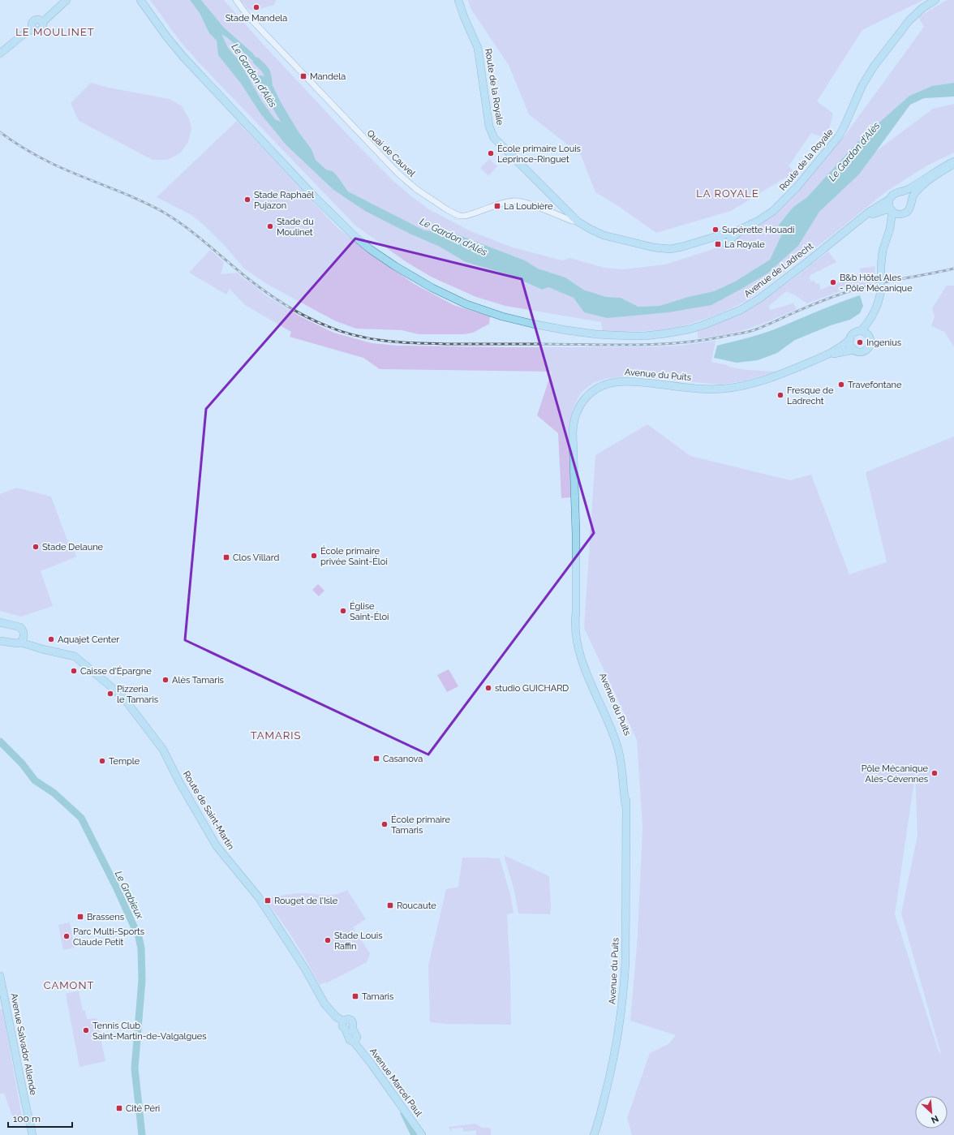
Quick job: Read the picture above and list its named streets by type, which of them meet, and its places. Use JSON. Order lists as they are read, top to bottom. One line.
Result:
{"streets":{"main road":["Route de la Royale","Avenue de Ladrecht","Avenue du Puits","Route de Saint-Martin","Avenue Salvador Allende","Avenue Marcel Paul"],"street":["Quai de Cauvel"]},"crossings":[["Route de la Royale","Quai de Cauvel"],["Route de Saint-Martin","Avenue Marcel Paul"]],"districts":["LE MOULINET","LA ROYALE","TAMARIS","CAMONT"],"water":["Le Gardon d'Alès","Le Grabieux"],"places":{"other":["Stade Mandela","École primaire Louis Leprince-Ringuet","Stade Raphaël Pujazon","Stade du Moulinet","Supérette Houadi","B&b Hôtel Ales - Pôle Mécanique","Ingenius","Travefontane","Fresque de Ladrecht","Stade Delaune","École primaire privée Saint-Éloi","Église Saint-Éloi","Aquajet Center","Caisse d'Épargne","Alès Tamaris","studio GUICHARD","Pizzeria le Tamaris","Temple","Pôle Mécanique Alès-Cévennes","École primaire Tamaris","Parc Multi-Sports Claude Petit","Stade Louis Raffin","Tennis Club Saint-Martin-de-Valgalgues"],"transit":["Mandela","La Loubière","La Royale","Clos Villard","Casanova","Rouget de l'Isle","Roucaute","Brassens","Tamaris","Cité Péri"]},"scale_bar":"100 m","north":"bottom right"}
